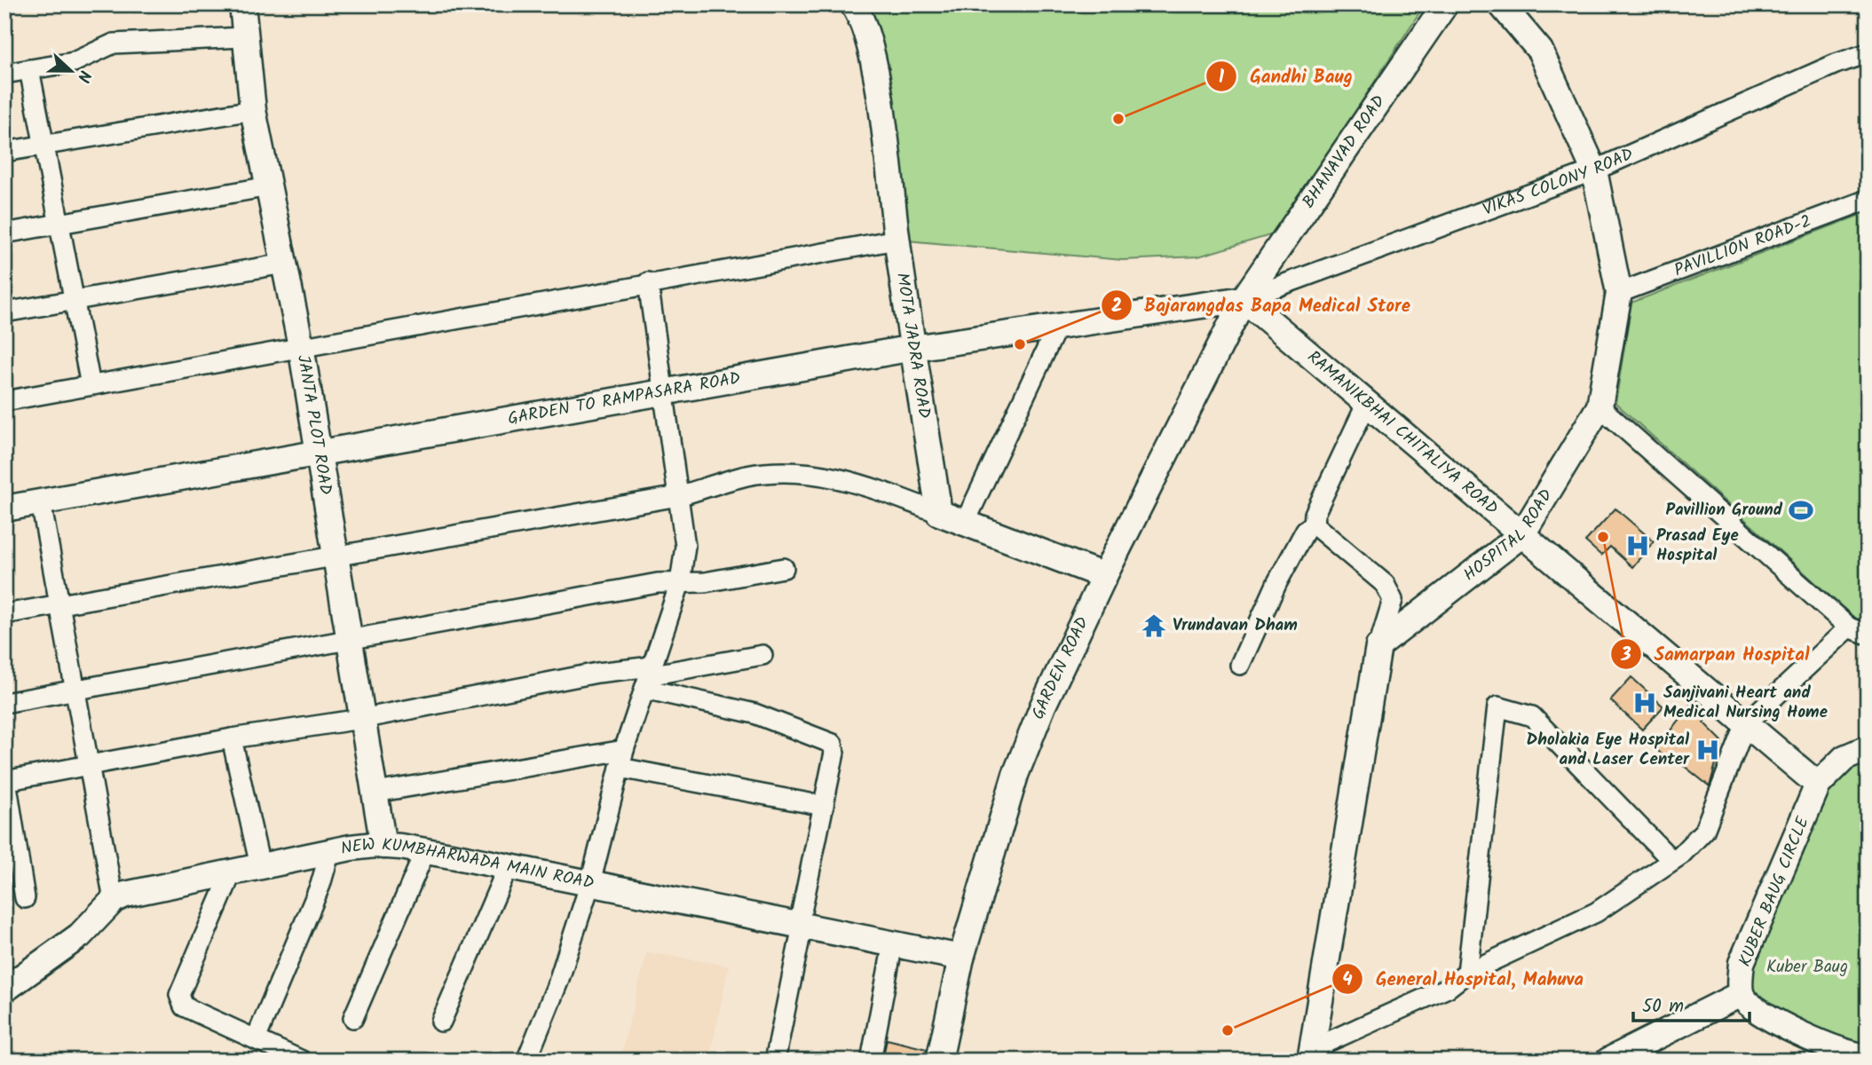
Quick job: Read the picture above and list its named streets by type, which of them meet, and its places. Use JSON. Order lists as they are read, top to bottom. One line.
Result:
{"streets":{"main road":["BHANAVAD ROAD","MOTA JADRA ROAD","GARDEN TO RAMPASARA ROAD","JANTA PLOT ROAD","RAMANIKBHAI CHITALIYA ROAD","HOSPITAL ROAD","GARDEN ROAD","NEW KUMBHARWADA MAIN ROAD","KUBER BAUG CIRCLE"],"street":["VIKAS COLONY ROAD","PAVILLION ROAD-2"]},"crossings":[["BHANAVAD ROAD","VIKAS COLONY ROAD"],["BHANAVAD ROAD","GARDEN TO RAMPASARA ROAD"],["BHANAVAD ROAD","RAMANIKBHAI CHITALIYA ROAD"],["BHANAVAD ROAD","GARDEN ROAD"],["VIKAS COLONY ROAD","GARDEN TO RAMPASARA ROAD"],["VIKAS COLONY ROAD","RAMANIKBHAI CHITALIYA ROAD"],["VIKAS COLONY ROAD","HOSPITAL ROAD"],["VIKAS COLONY ROAD","GARDEN ROAD"],["PAVILLION ROAD-2","HOSPITAL ROAD"],["MOTA JADRA ROAD","GARDEN TO RAMPASARA ROAD"],["GARDEN TO RAMPASARA ROAD","JANTA PLOT ROAD"],["GARDEN TO RAMPASARA ROAD","RAMANIKBHAI CHITALIYA ROAD"],["GARDEN TO RAMPASARA ROAD","GARDEN ROAD"],["JANTA PLOT ROAD","NEW KUMBHARWADA MAIN ROAD"],["RAMANIKBHAI CHITALIYA ROAD","HOSPITAL ROAD"],["RAMANIKBHAI CHITALIYA ROAD","GARDEN ROAD"],["RAMANIKBHAI CHITALIYA ROAD","KUBER BAUG CIRCLE"],["GARDEN ROAD","NEW KUMBHARWADA MAIN ROAD"]],"parks":["Kuber Baug"],"places":{"other":["Gandhi Baug","Bajarangdas Bapa Medical Store","Samarpan Hospital","General Hospital, Mahuva"],"sports":["Pavillion Ground"],"hospital":["Prasad Eye Hospital","Sanjivani Heart and Medical Nursing Home","Dholakia Eye Hospital and Laser Center"],"temple":["Vrundavan Dham"]},"scale_bar":"50 m","north":"right"}
